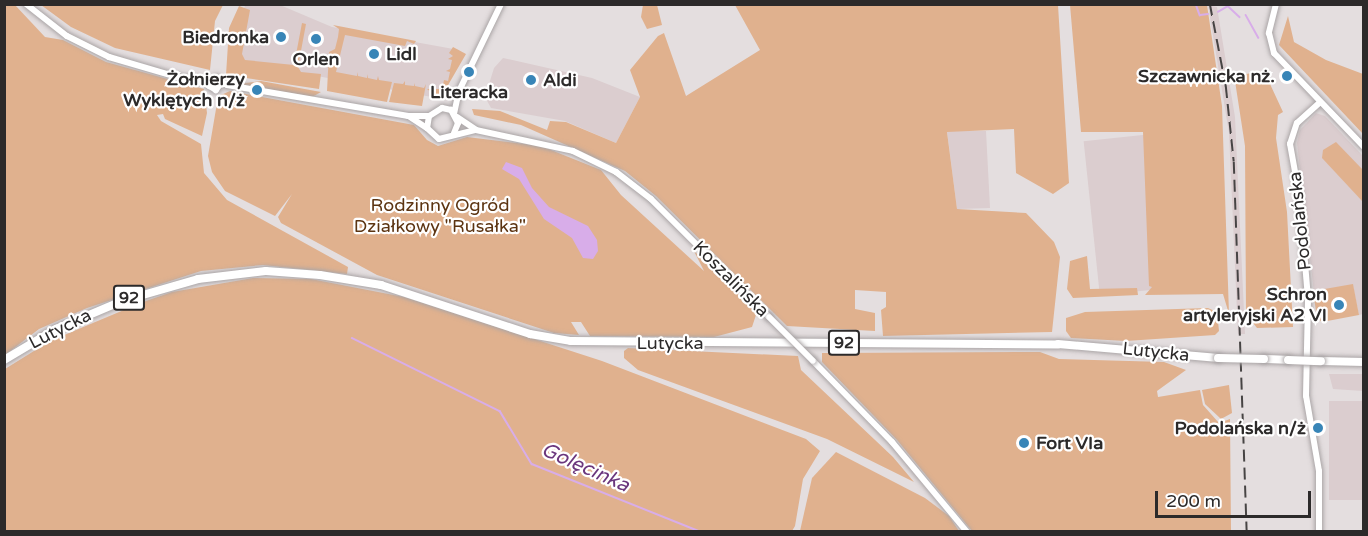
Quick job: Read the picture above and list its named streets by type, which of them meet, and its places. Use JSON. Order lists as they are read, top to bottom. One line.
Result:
{"streets":{"main road":["92","Lutycka"],"street":["Podolańska","Koszalińska"]},"water":["Golęcinka"],"parks":["Rodzinny Ogród Działkowy \"Rusałka\""],"places":["Biedronka","Orlen","Lidl","Literacka","Szczawnicka nż.","Aldi","Żołnierzy Wyklętych n/ż","Schron artyleryjski A2 VI","Podolańska n/ż","Fort VIa"],"scale_bar":"200 m"}
